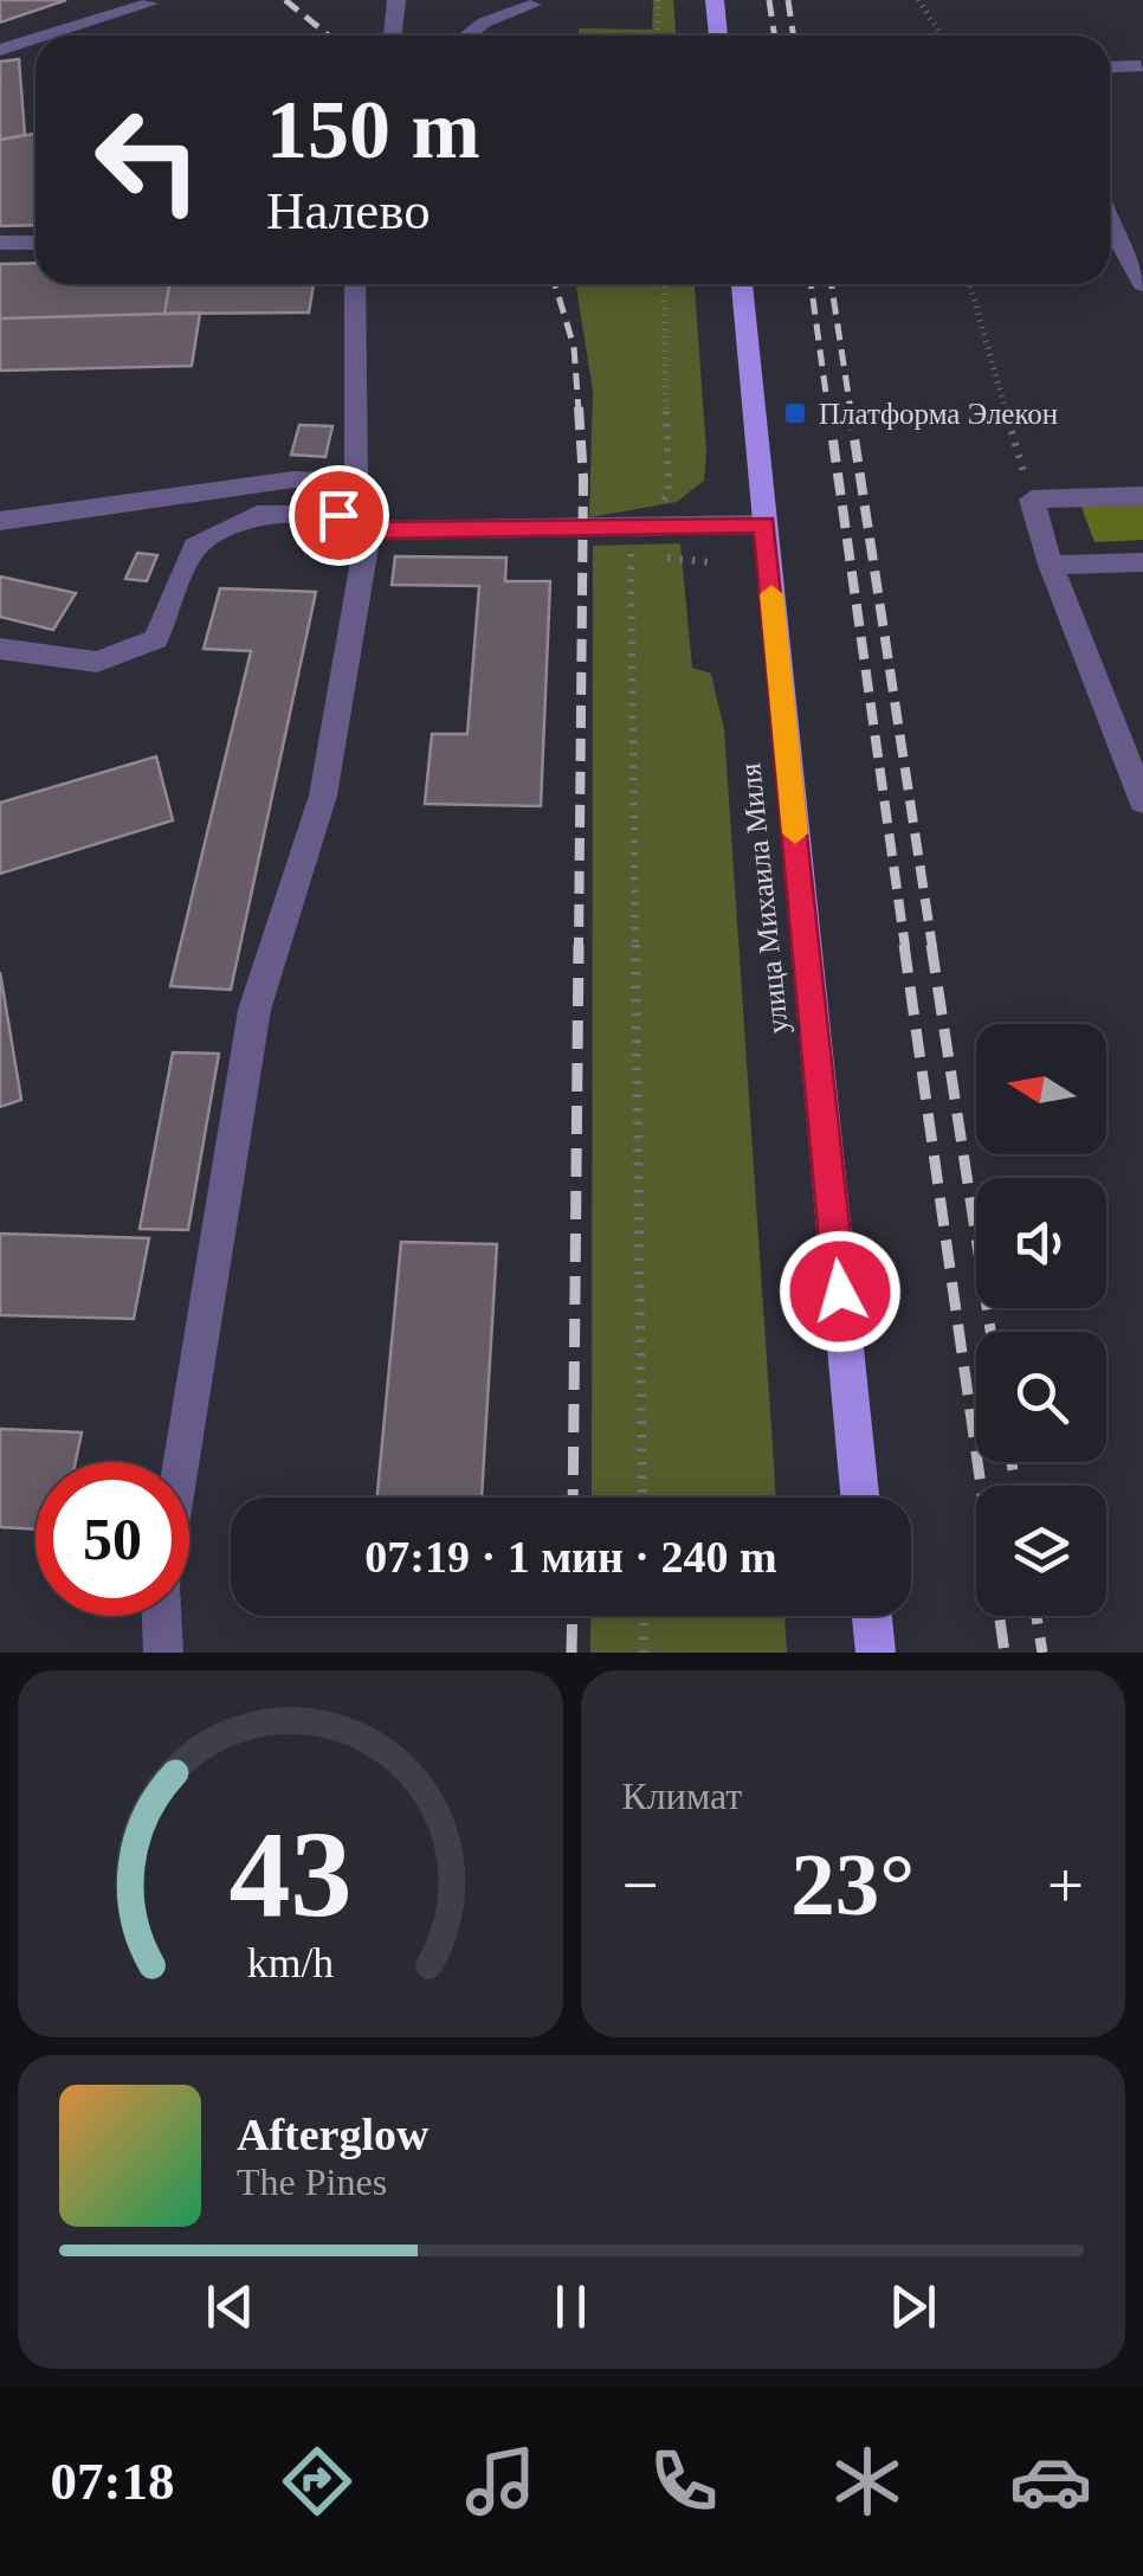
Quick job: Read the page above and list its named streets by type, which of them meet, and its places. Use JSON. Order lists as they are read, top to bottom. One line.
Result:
{"streets":{"main road":["улица Михаила Миля"]},"places":{"transit":["Платформа Элекон"]},"north":"left","page":{"turn":["150 m","Налево"],"limit":"50","trip":"07:19 · 1 мин · 240 m","tile":"Климат","heat":["−","23°","+"],"song":["Afterglow","The Pines"],"tabs":"07:18","gauge":["43","km/h"]}}
